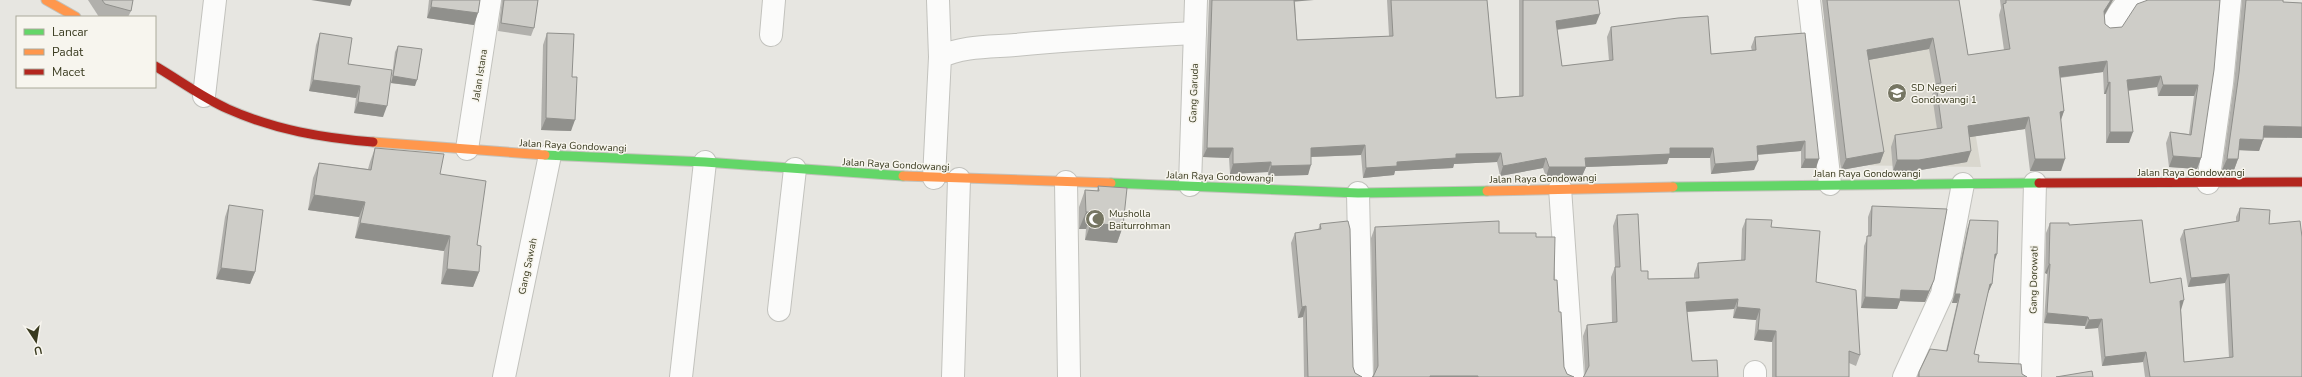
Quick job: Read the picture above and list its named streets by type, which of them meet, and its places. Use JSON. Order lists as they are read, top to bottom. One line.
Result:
{"streets":{"street":["Jalan Istana","Gang Garuda","Jalan Raya Gondowangi","Gang Sawah","Gang Dorowati"]},"crossings":[["Jalan Istana","Jalan Raya Gondowangi"],["Gang Garuda","Jalan Raya Gondowangi"],["Jalan Raya Gondowangi","Gang Sawah"],["Jalan Raya Gondowangi","Gang Dorowati"]],"places":{"school or university":["SD Negeri Gondowangi 1"],"mosque":["Musholla Baiturrohman"]},"legend":["Lancar","Padat","Macet"],"north":"bottom"}
